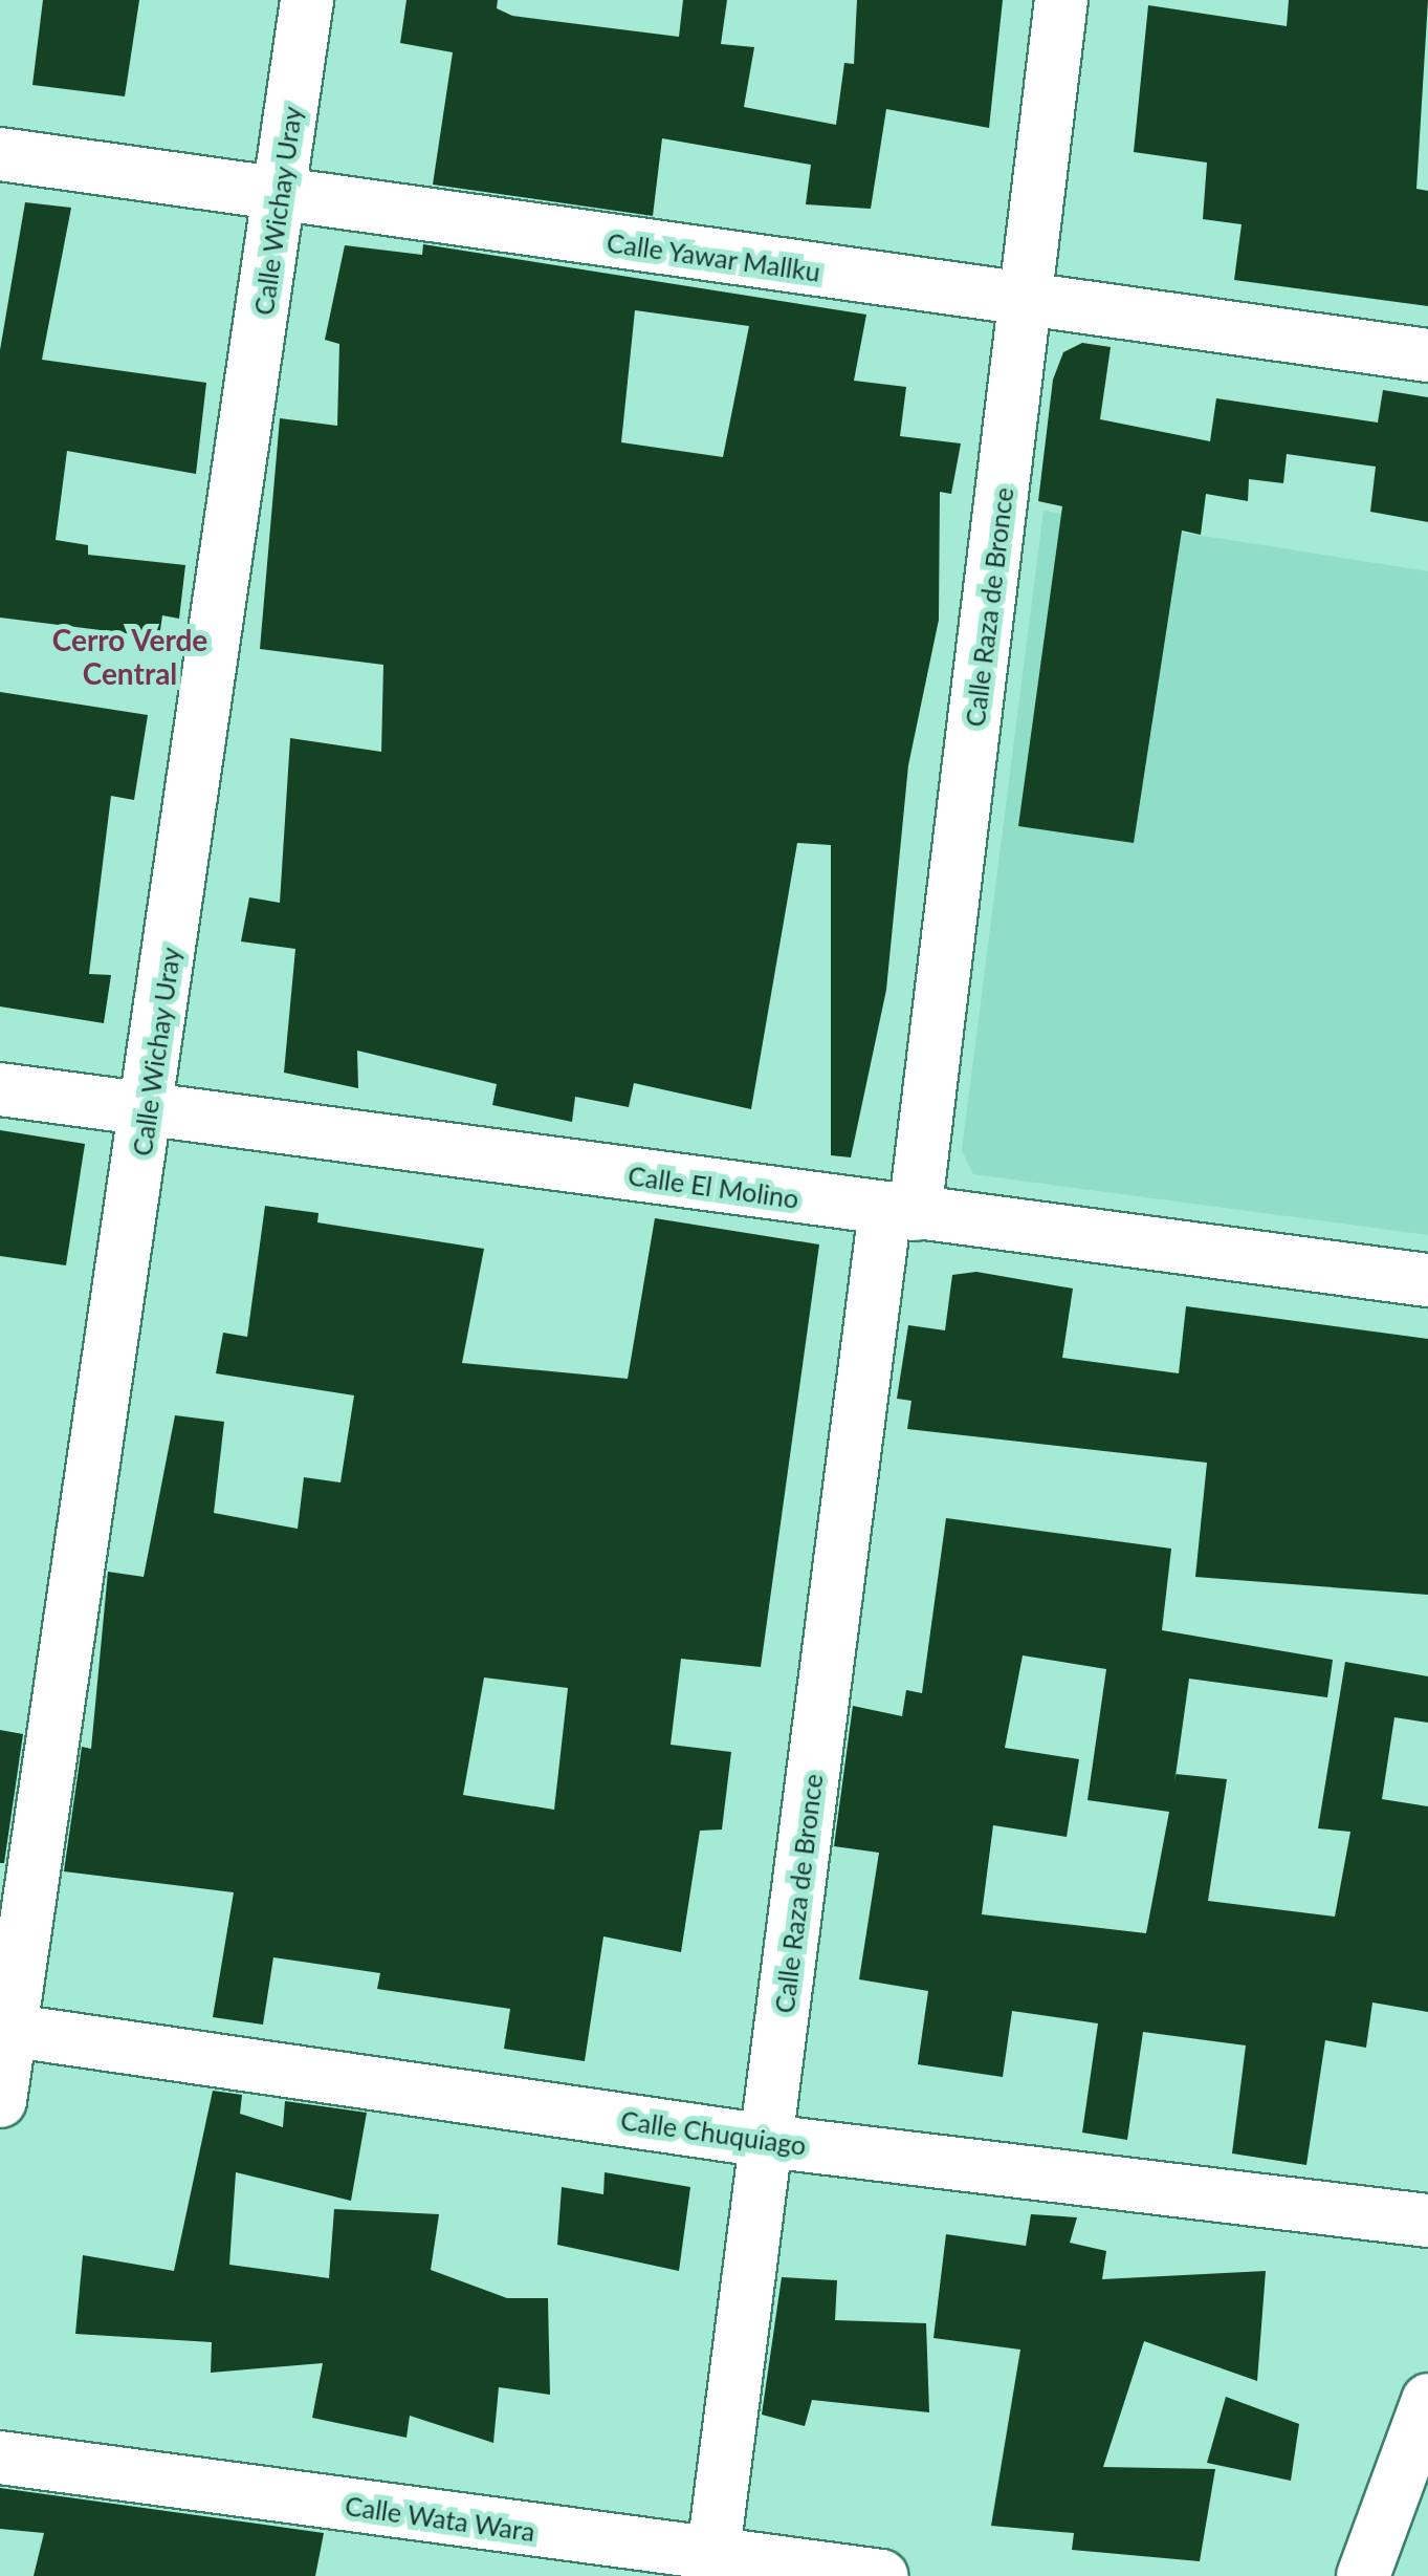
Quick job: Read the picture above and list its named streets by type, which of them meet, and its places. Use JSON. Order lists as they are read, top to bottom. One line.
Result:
{"streets":{"street":["Calle Wichay Uray","Calle Yawar Mallku","Calle Raza de Bronce","Calle El Molino","Calle Chuquiago","Calle Wata Wara"]},"crossings":[["Calle Wichay Uray","Calle Yawar Mallku"],["Calle Wichay Uray","Calle El Molino"],["Calle Wichay Uray","Calle Chuquiago"],["Calle Yawar Mallku","Calle Raza de Bronce"],["Calle Raza de Bronce","Calle El Molino"],["Calle Raza de Bronce","Calle Chuquiago"],["Calle Raza de Bronce","Calle Wata Wara"]],"districts":["Cerro Verde Central"]}
